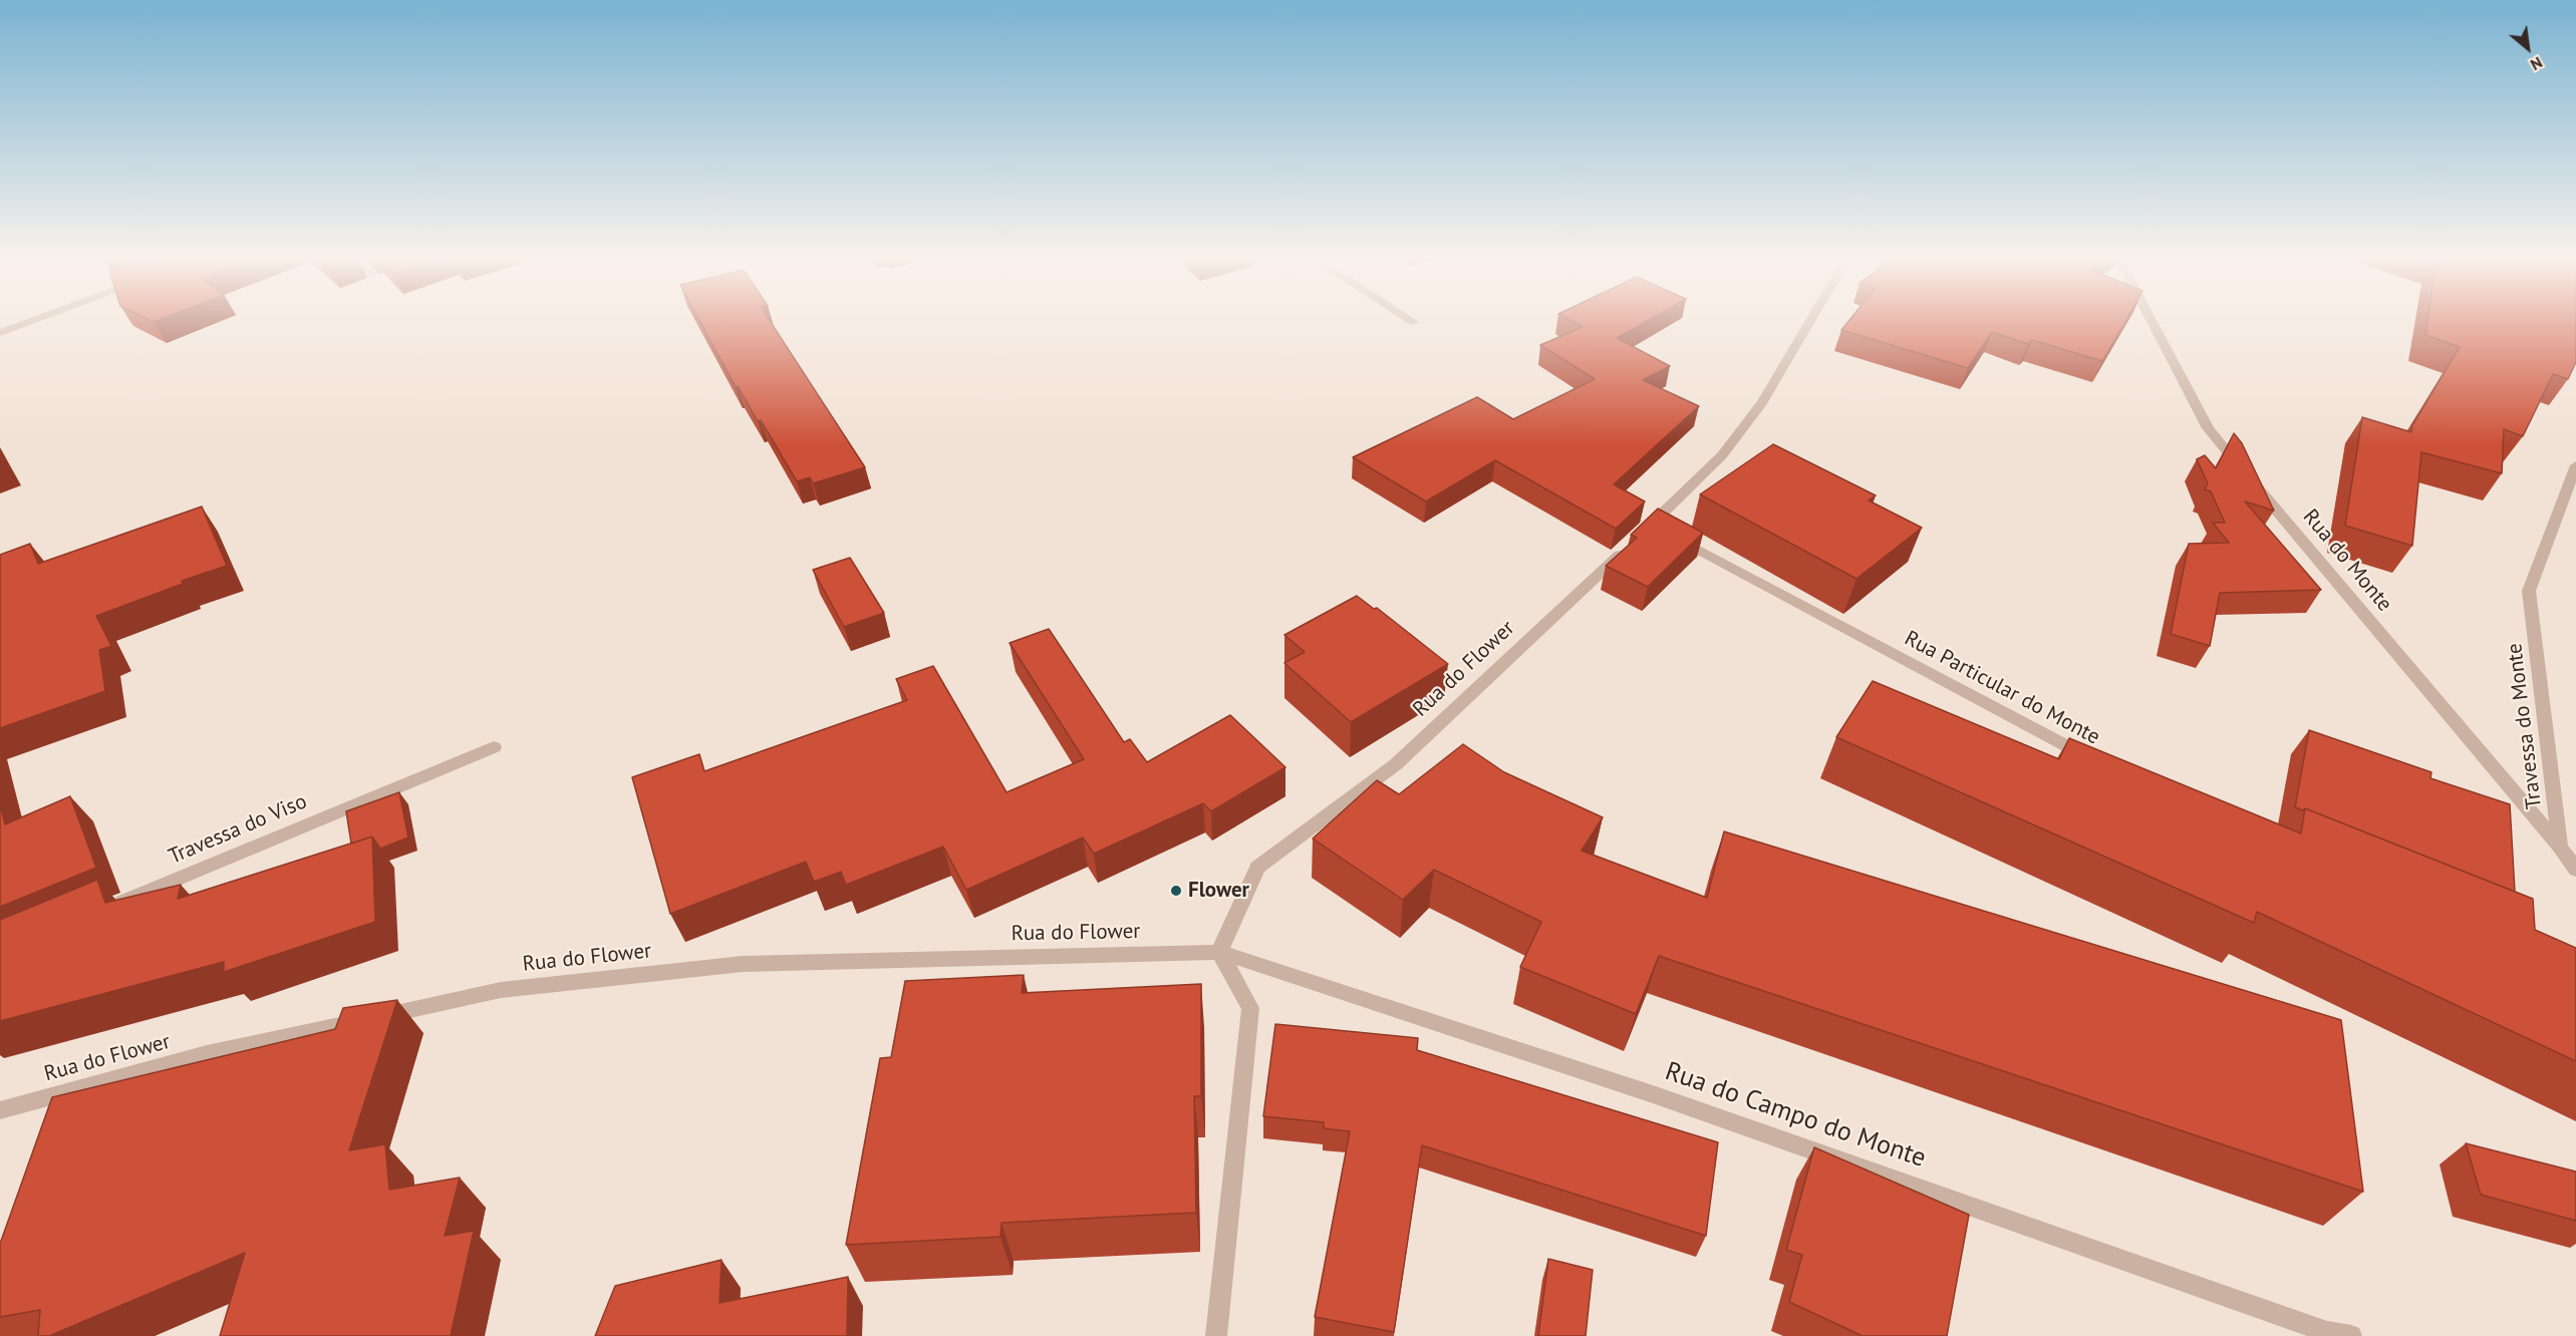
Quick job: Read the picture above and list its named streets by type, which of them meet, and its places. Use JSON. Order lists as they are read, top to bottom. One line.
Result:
{"streets":{"street":["Rua do Monte","Rua do Flower","Rua Particular do Monte","Travessa do Monte","Travessa do Viso","Rua do Campo do Monte"]},"crossings":[["Rua do Monte","Travessa do Monte"],["Rua do Flower","Rua Particular do Monte"],["Rua do Flower","Rua do Campo do Monte"]],"places":["Flower"],"north":"bottom right"}
